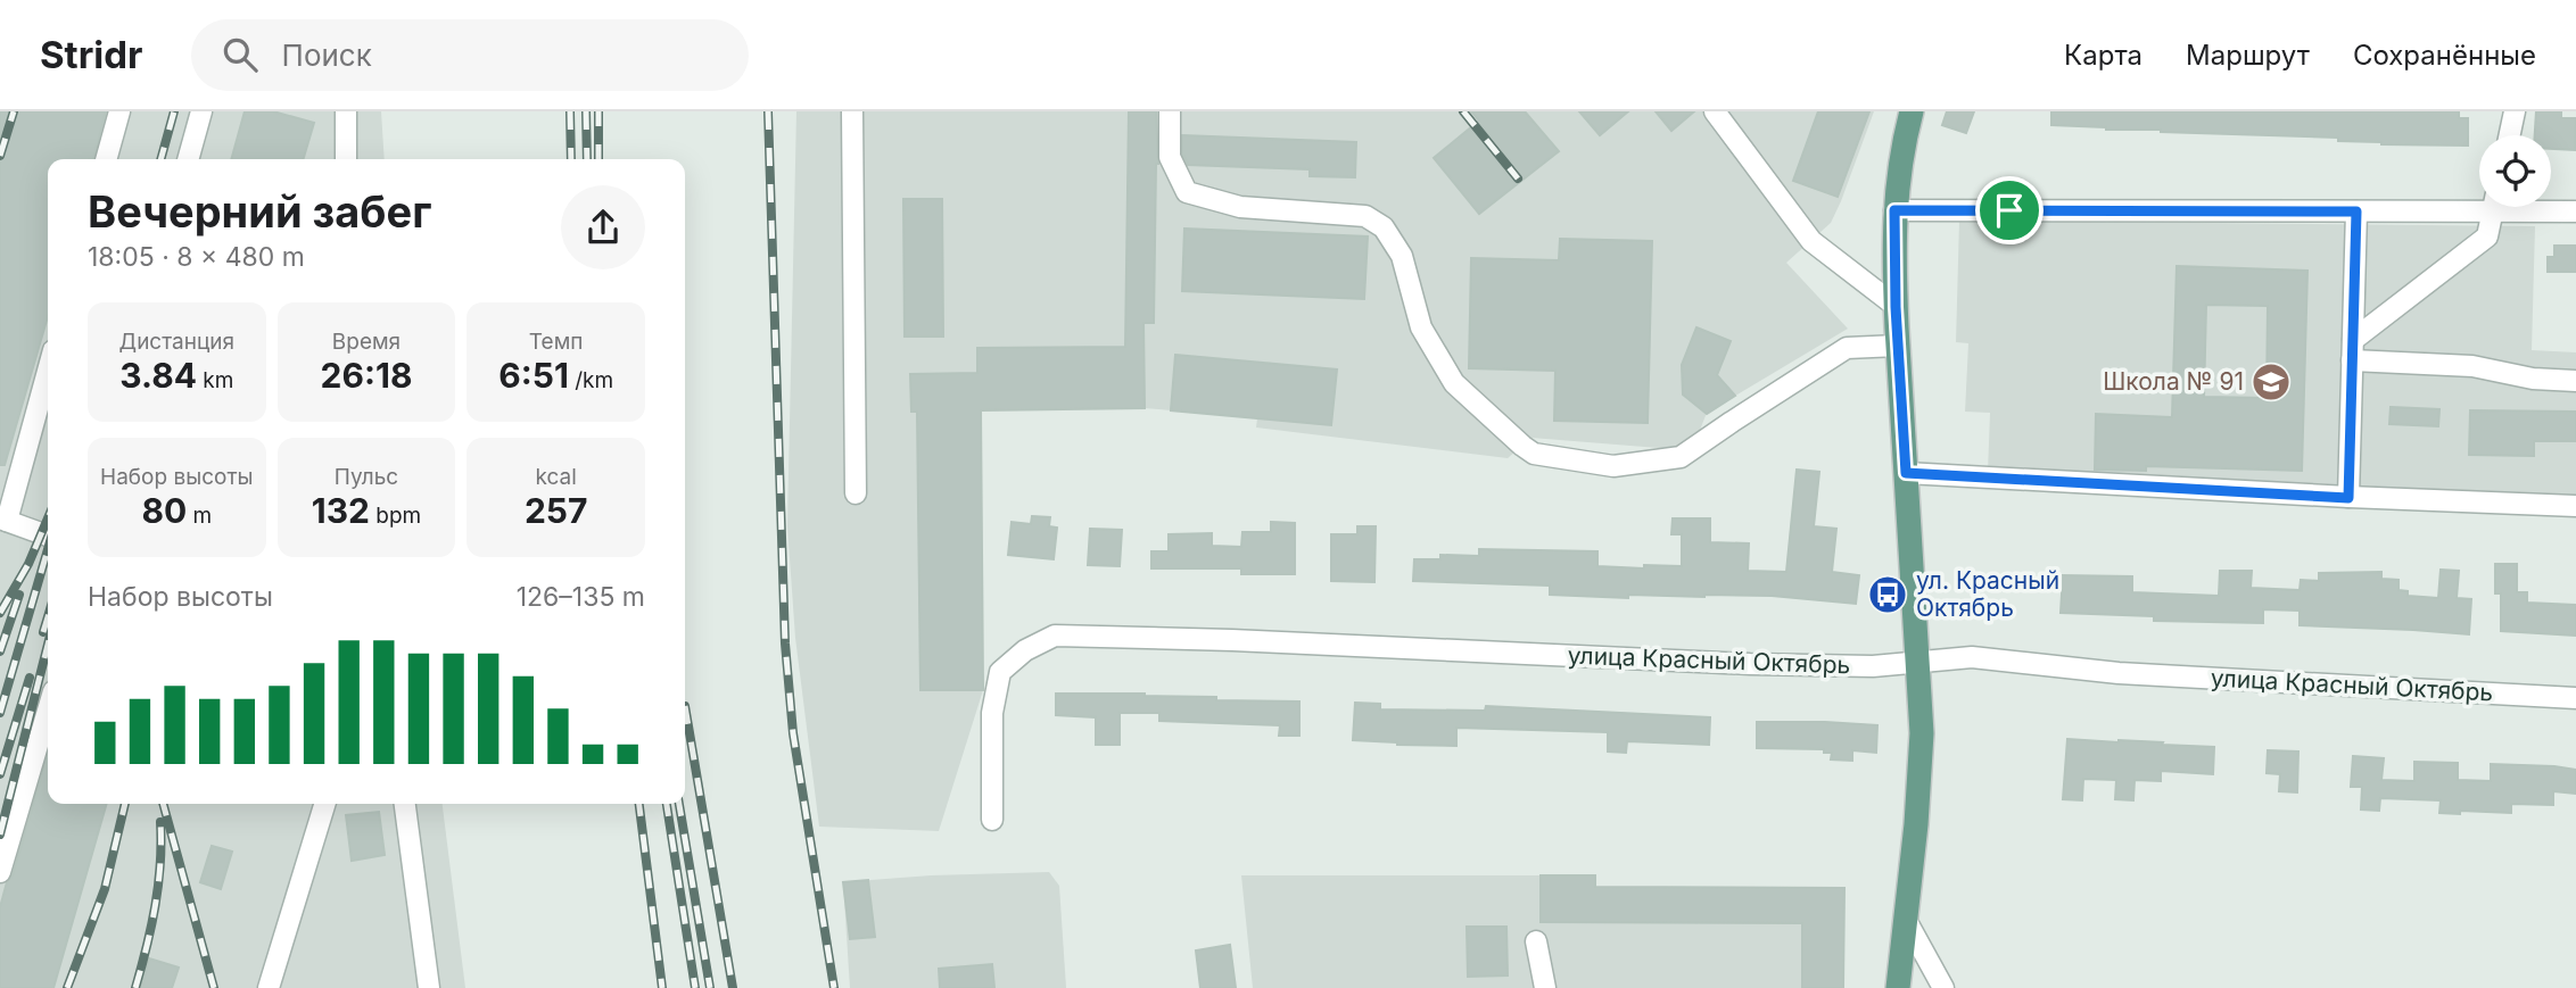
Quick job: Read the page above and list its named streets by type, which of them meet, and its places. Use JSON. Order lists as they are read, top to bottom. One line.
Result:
{"streets":{"street":["улица Красный Октябрь"]},"places":{"school or university":["Школа № 91"],"bus stop":["ул. Красный Октябрь"]},"page":{"header":"Stridr","search":"Поиск","nav":["Карта","Маршрут","Сохранённые"],"heading":["Вечерний забег","18:05 · 8 × 480 m"],"stats":[["Дистанция","3.84 km"],["Время","26:18"],["Темп","6:51 /km"],["Набор высоты","80 m"],["Пульс","132 bpm"],["kcal","257"]],"chart":["Набор высоты","126–135 m"]}}
